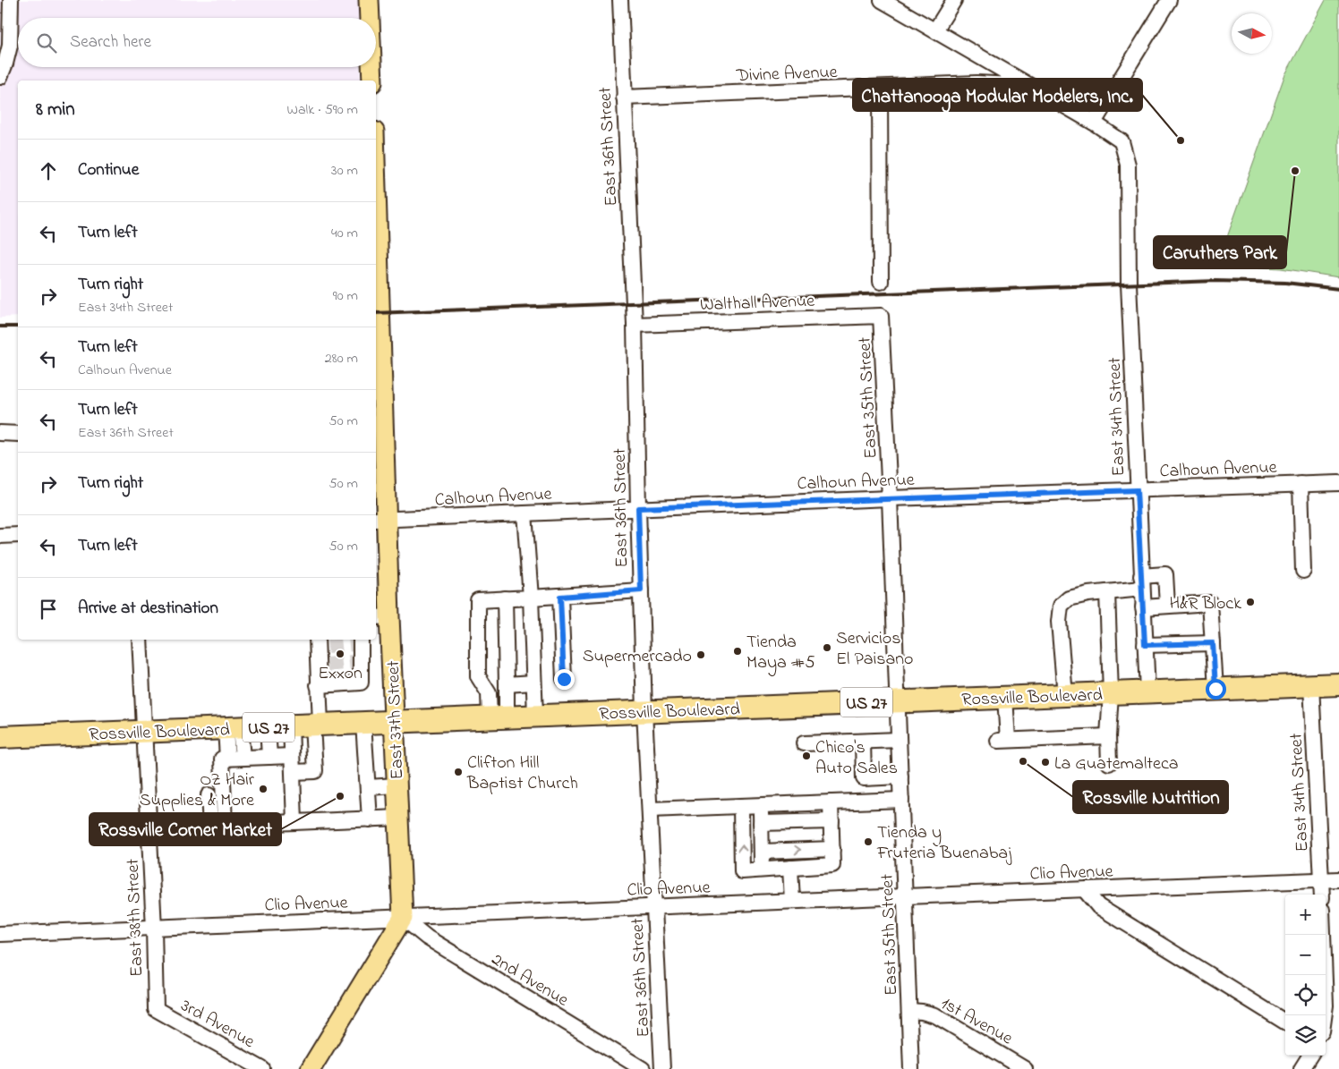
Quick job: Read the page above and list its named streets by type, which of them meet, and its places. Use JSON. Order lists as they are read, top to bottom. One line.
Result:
{"streets":{"highway":["Rossville Boulevard","US 27"],"main road":["East 37th Street"],"street":["Divine Avenue","East 36th Street","Walthall Avenue","East 35th Street","East 34th Street","Calhoun Avenue","Clio Avenue","East 38th Street","2nd Avenue","1st Avenue","3rd Avenue"]},"crossings":[["Divine Avenue","East 36th Street"],["East 36th Street","Walthall Avenue"],["East 36th Street","Calhoun Avenue"],["East 36th Street","Rossville Boulevard"],["East 36th Street","Clio Avenue"],["Walthall Avenue","East 35th Street"],["East 35th Street","Calhoun Avenue"],["East 35th Street","Rossville Boulevard"],["East 35th Street","Clio Avenue"],["East 35th Street","1st Avenue"],["East 34th Street","Calhoun Avenue"],["East 34th Street","Rossville Boulevard"],["East 34th Street","Clio Avenue"],["Calhoun Avenue","East 37th Street"],["Rossville Boulevard","East 37th Street"],["Rossville Boulevard","East 38th Street"],["East 37th Street","Clio Avenue"],["East 37th Street","2nd Avenue"],["Clio Avenue","East 38th Street"],["Clio Avenue","2nd Avenue"],["East 38th Street","3rd Avenue"]],"places":["Chattanooga Modular Modelers, Inc.","Caruthers Park","H&R Block","Servicios El Paisano","Tienda Maya #5","Exxon","Supermercado","Chico's Auto Sales","Rossville Nutrition","La Guatemalteca","Clifton Hill Baptist Church","OZ Hair Supplies & More","Rossville Corner Market","Tienda y Fruteria Buenabaj"],"north":"right","page":{"search":"Search here","heading":["8 min","Walk · 590 m"],"list":[["Continue","30 m"],["Turn left","40 m"],["Turn right","East 34th Street","90 m"],["Turn left","Calhoun Avenue","280 m"],["Turn left","East 36th Street","50 m"],["Turn right","50 m"],["Turn left","50 m"],"Arrive at destination"],"map_buttons":["+","−"]}}
